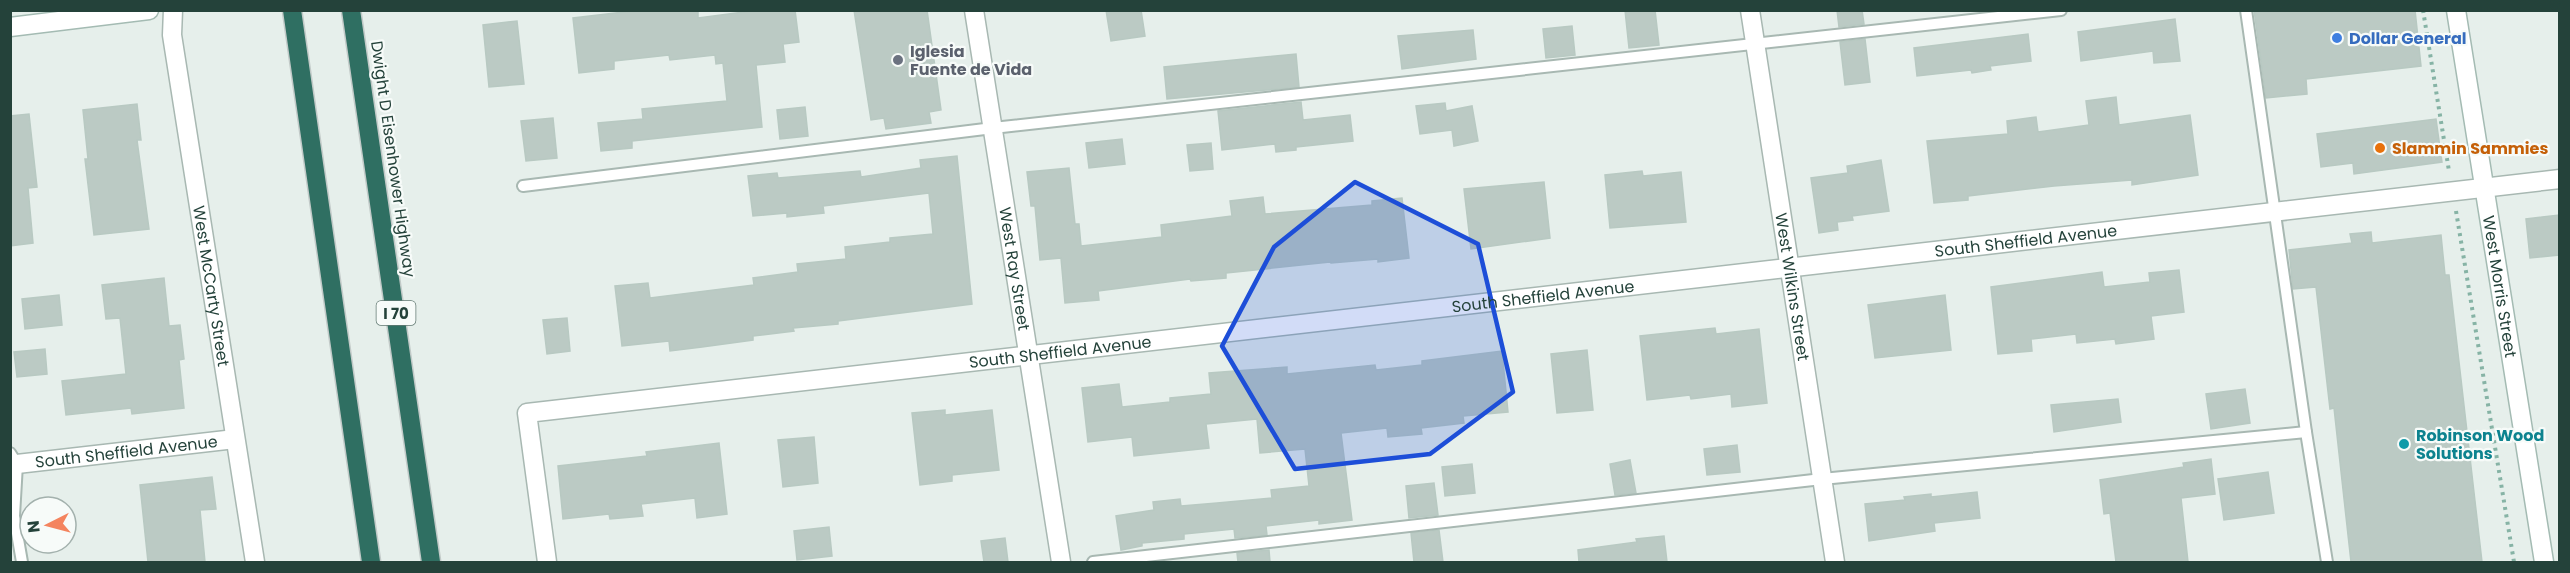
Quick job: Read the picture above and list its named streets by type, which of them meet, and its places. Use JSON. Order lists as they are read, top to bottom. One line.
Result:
{"streets":{"highway":["Dwight D Eisenhower Highway","I 70"],"street":["South Sheffield Avenue","West Ray Street","West McCarty Street","West Wilkins Street","West Morris Street"]},"crossings":[["South Sheffield Avenue","West Ray Street"],["South Sheffield Avenue","West McCarty Street"],["South Sheffield Avenue","West Wilkins Street"],["South Sheffield Avenue","West Morris Street"]],"places":["Dollar General","Iglesia Fuente de Vida","Slammin Sammies","Robinson Wood Solutions"],"north":"left"}
